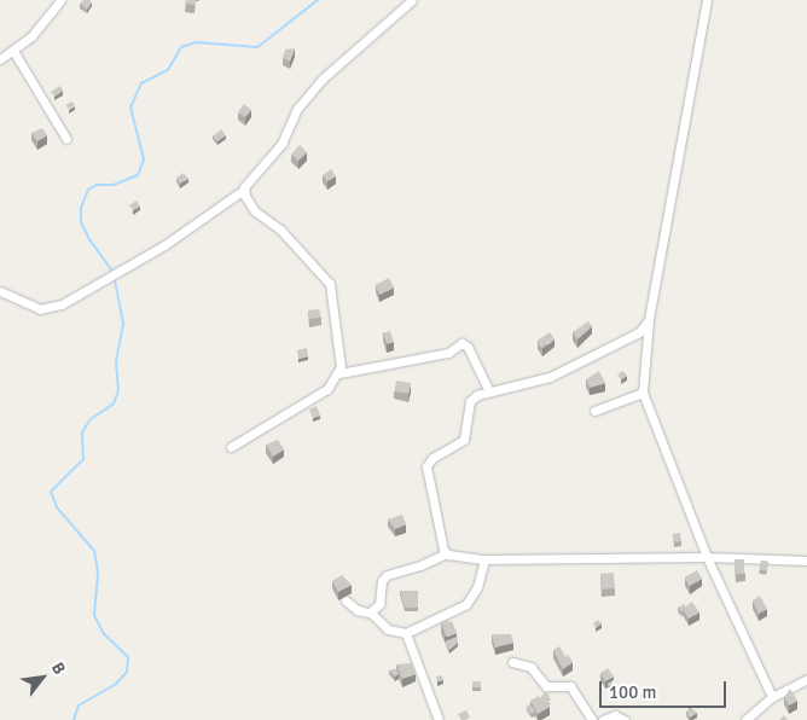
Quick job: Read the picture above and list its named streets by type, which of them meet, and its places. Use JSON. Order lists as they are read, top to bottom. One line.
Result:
{"scale_bar":"100 m","north":"top right"}
